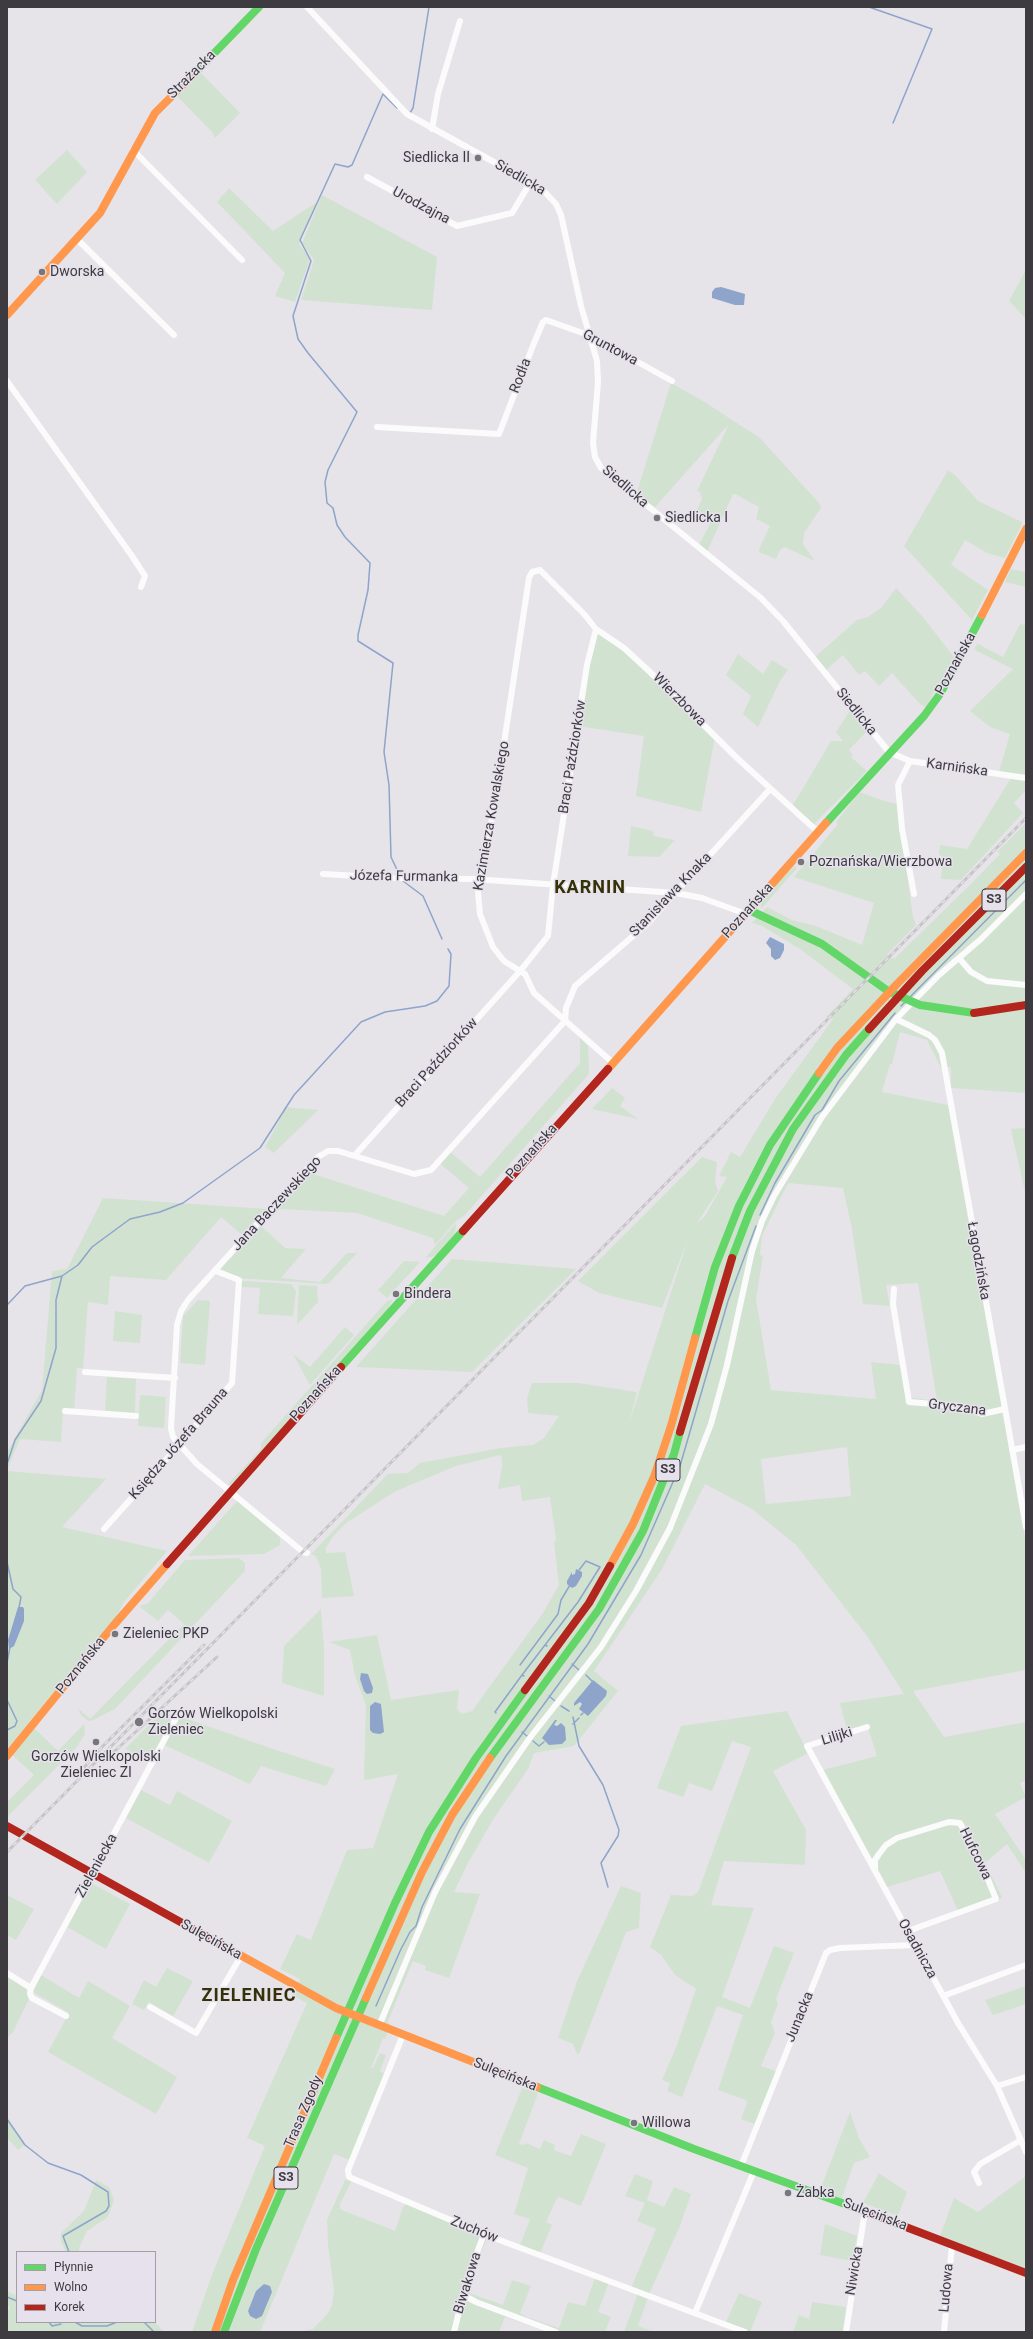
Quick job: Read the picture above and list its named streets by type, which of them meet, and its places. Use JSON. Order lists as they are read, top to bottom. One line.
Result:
{"streets":{"main road":["Strażacka","Poznańska","S3","Sulęcińska","Trasa Zgody"],"street":["Siedlicka","Urodzajna","Gruntowa","Rodła","Wierzbowa","Braci Paździorków","Karnińska","Kazimierza Kowalskiego","Józefa Furmanka","Stanisława Knaka","Jana Baczewskiego","Łagodzińska","Gryczana","Księdza Józefa Brauna","Lilijki","Hufcowa","Zieleniecka","Osadnicza","Junacka","Zuchów","Niwicka","Biwakowa","Ludowa"]},"crossings":[["Siedlicka","Urodzajna"],["Siedlicka","Gruntowa"],["Siedlicka","Poznańska"],["Siedlicka","Karnińska"],["Gruntowa","Rodła"],["Poznańska","Wierzbowa"],["Poznańska","Karnińska"],["Poznańska","Józefa Furmanka"],["Poznańska","Jana Baczewskiego"],["Wierzbowa","Braci Paździorków"],["Wierzbowa","Kazimierza Kowalskiego"],["Wierzbowa","Stanisława Knaka"],["Braci Paździorków","Kazimierza Kowalskiego"],["Braci Paździorków","Józefa Furmanka"],["Braci Paździorków","Jana Baczewskiego"],["Kazimierza Kowalskiego","Józefa Furmanka"],["Józefa Furmanka","Stanisława Knaka"],["Stanisława Knaka","Jana Baczewskiego"],["Jana Baczewskiego","Księdza Józefa Brauna"],["Łagodzińska","Gryczana"],["Lilijki","Osadnicza"],["Hufcowa","Osadnicza"],["Zieleniecka","Sulęcińska"],["Sulęcińska","Junacka"],["Sulęcińska","Zuchów"],["Sulęcińska","Niwicka"],["Sulęcińska","Ludowa"],["Osadnicza","Junacka"],["Zuchów","Biwakowa"]],"districts":["KARNIN","ZIELENIEC"],"places":["Siedlicka II","Dworska","Siedlicka I","Poznańska/Wierzbowa","Bindera","Zieleniec PKP","Gorzów Wielkopolski Zieleniec","Gorzów Wielkopolski Zieleniec Zl","Willowa","Żabka"],"legend":["Płynnie","Wolno","Korek"]}
